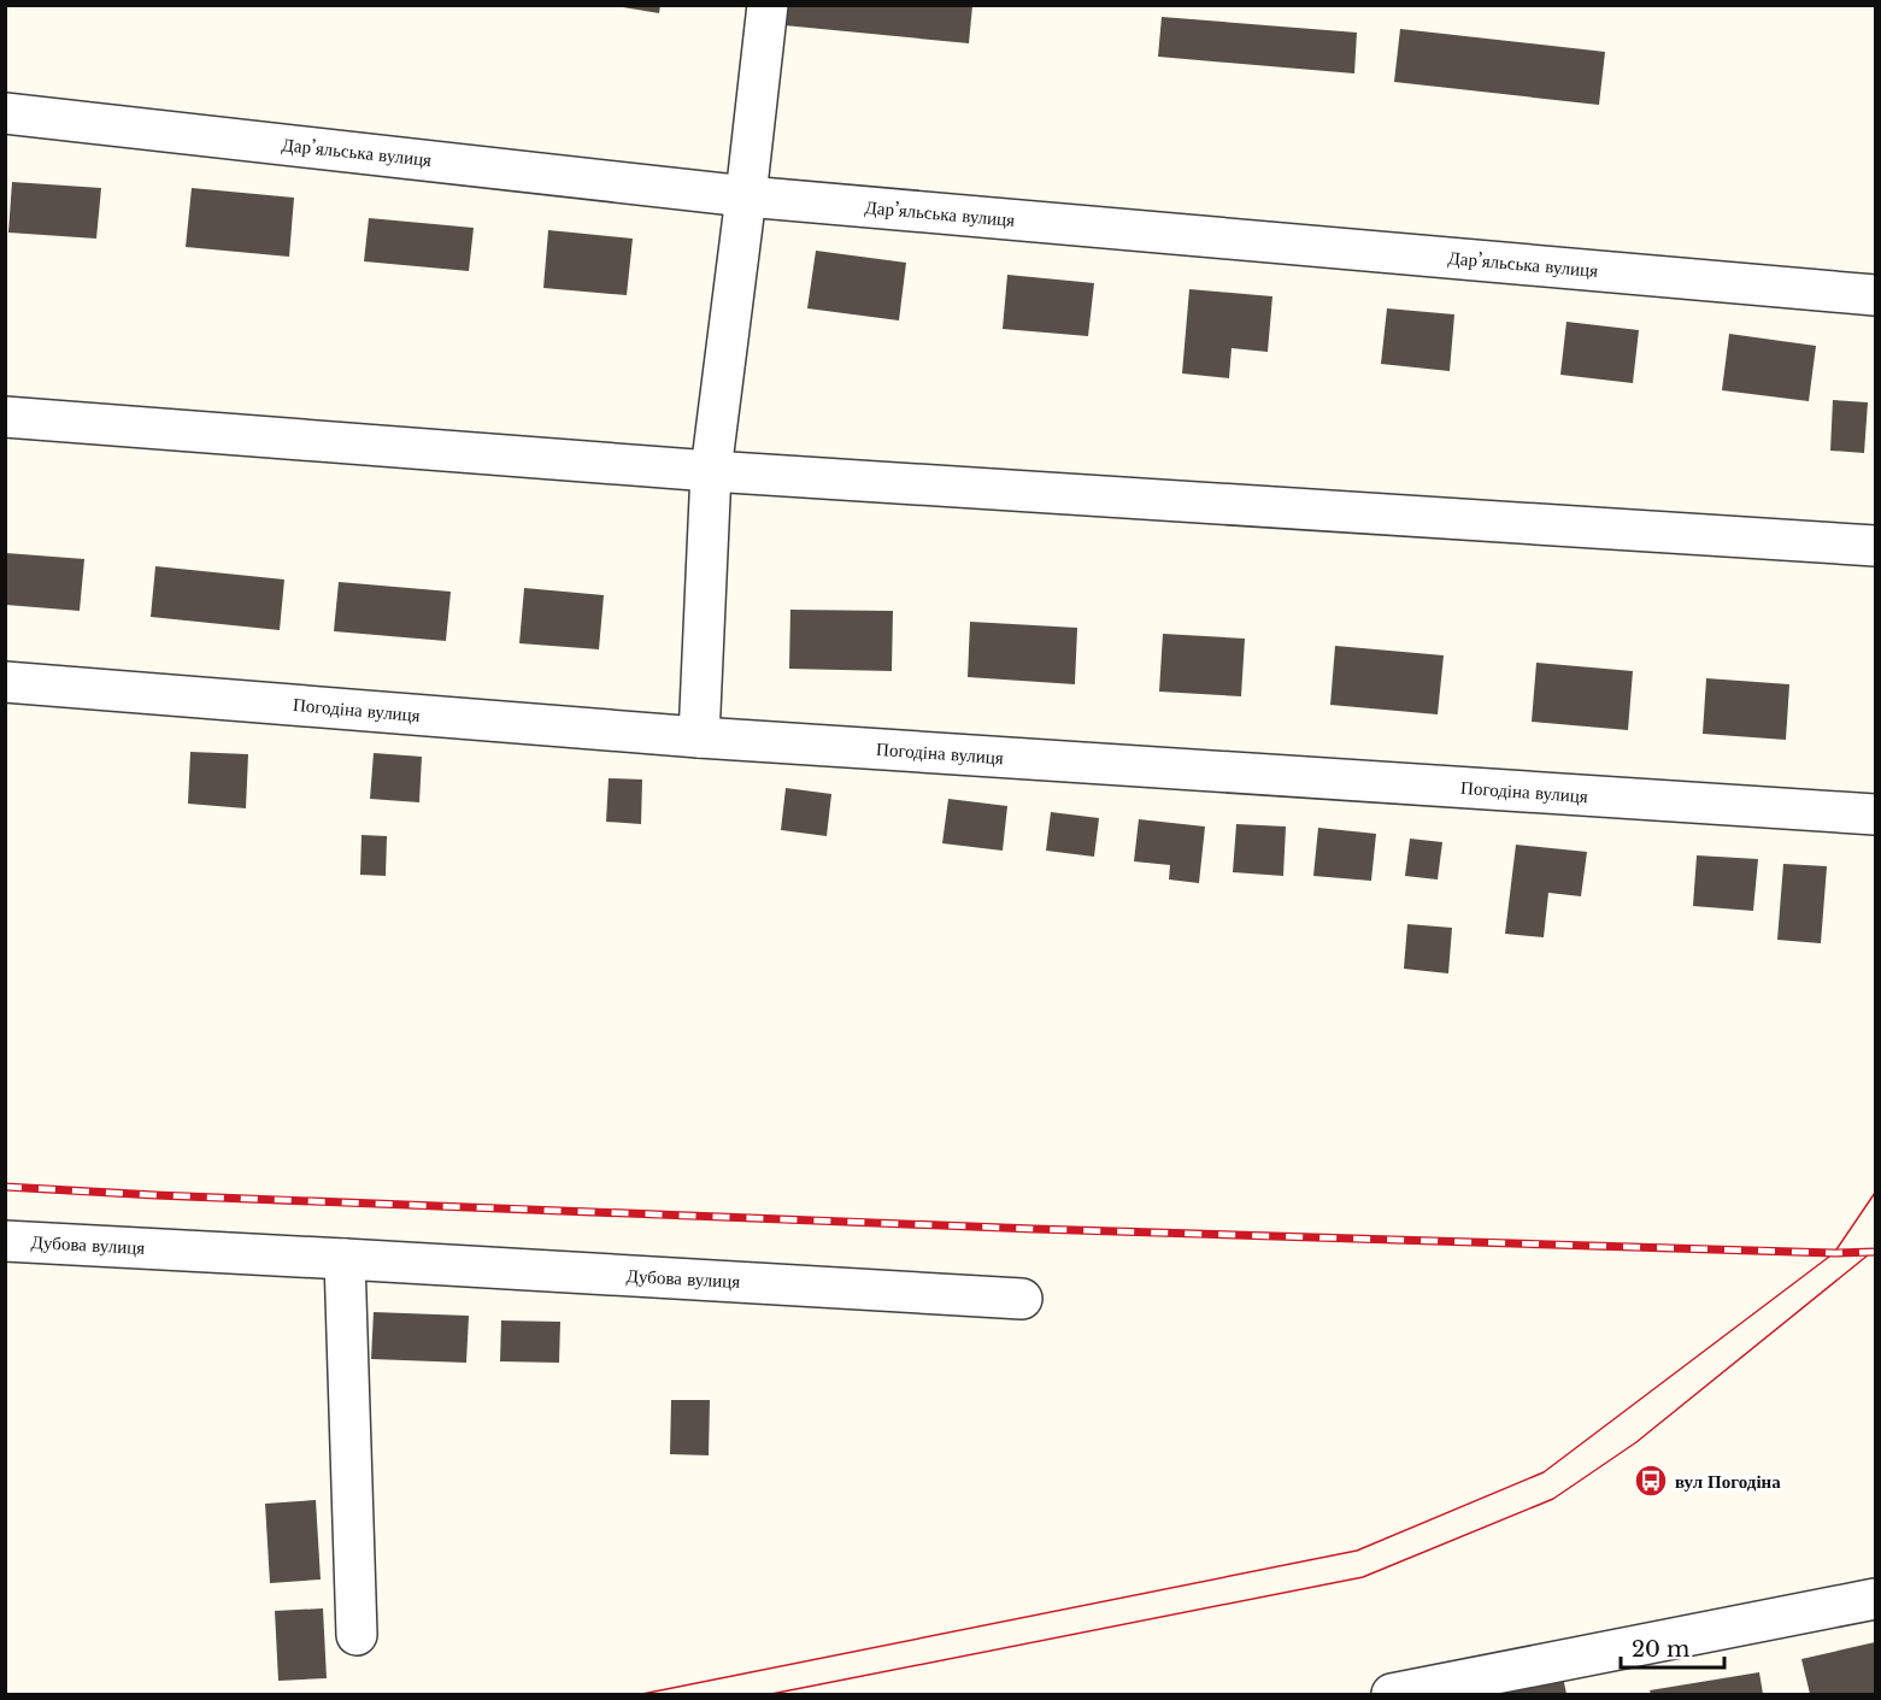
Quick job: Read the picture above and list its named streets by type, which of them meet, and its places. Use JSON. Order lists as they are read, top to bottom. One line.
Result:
{"streets":{"street":["Дар’яльська вулиця","Погодіна вулиця","Дубова вулиця"]},"places":{"bus stop":["вул Погодіна"]},"scale_bar":"20 m"}
